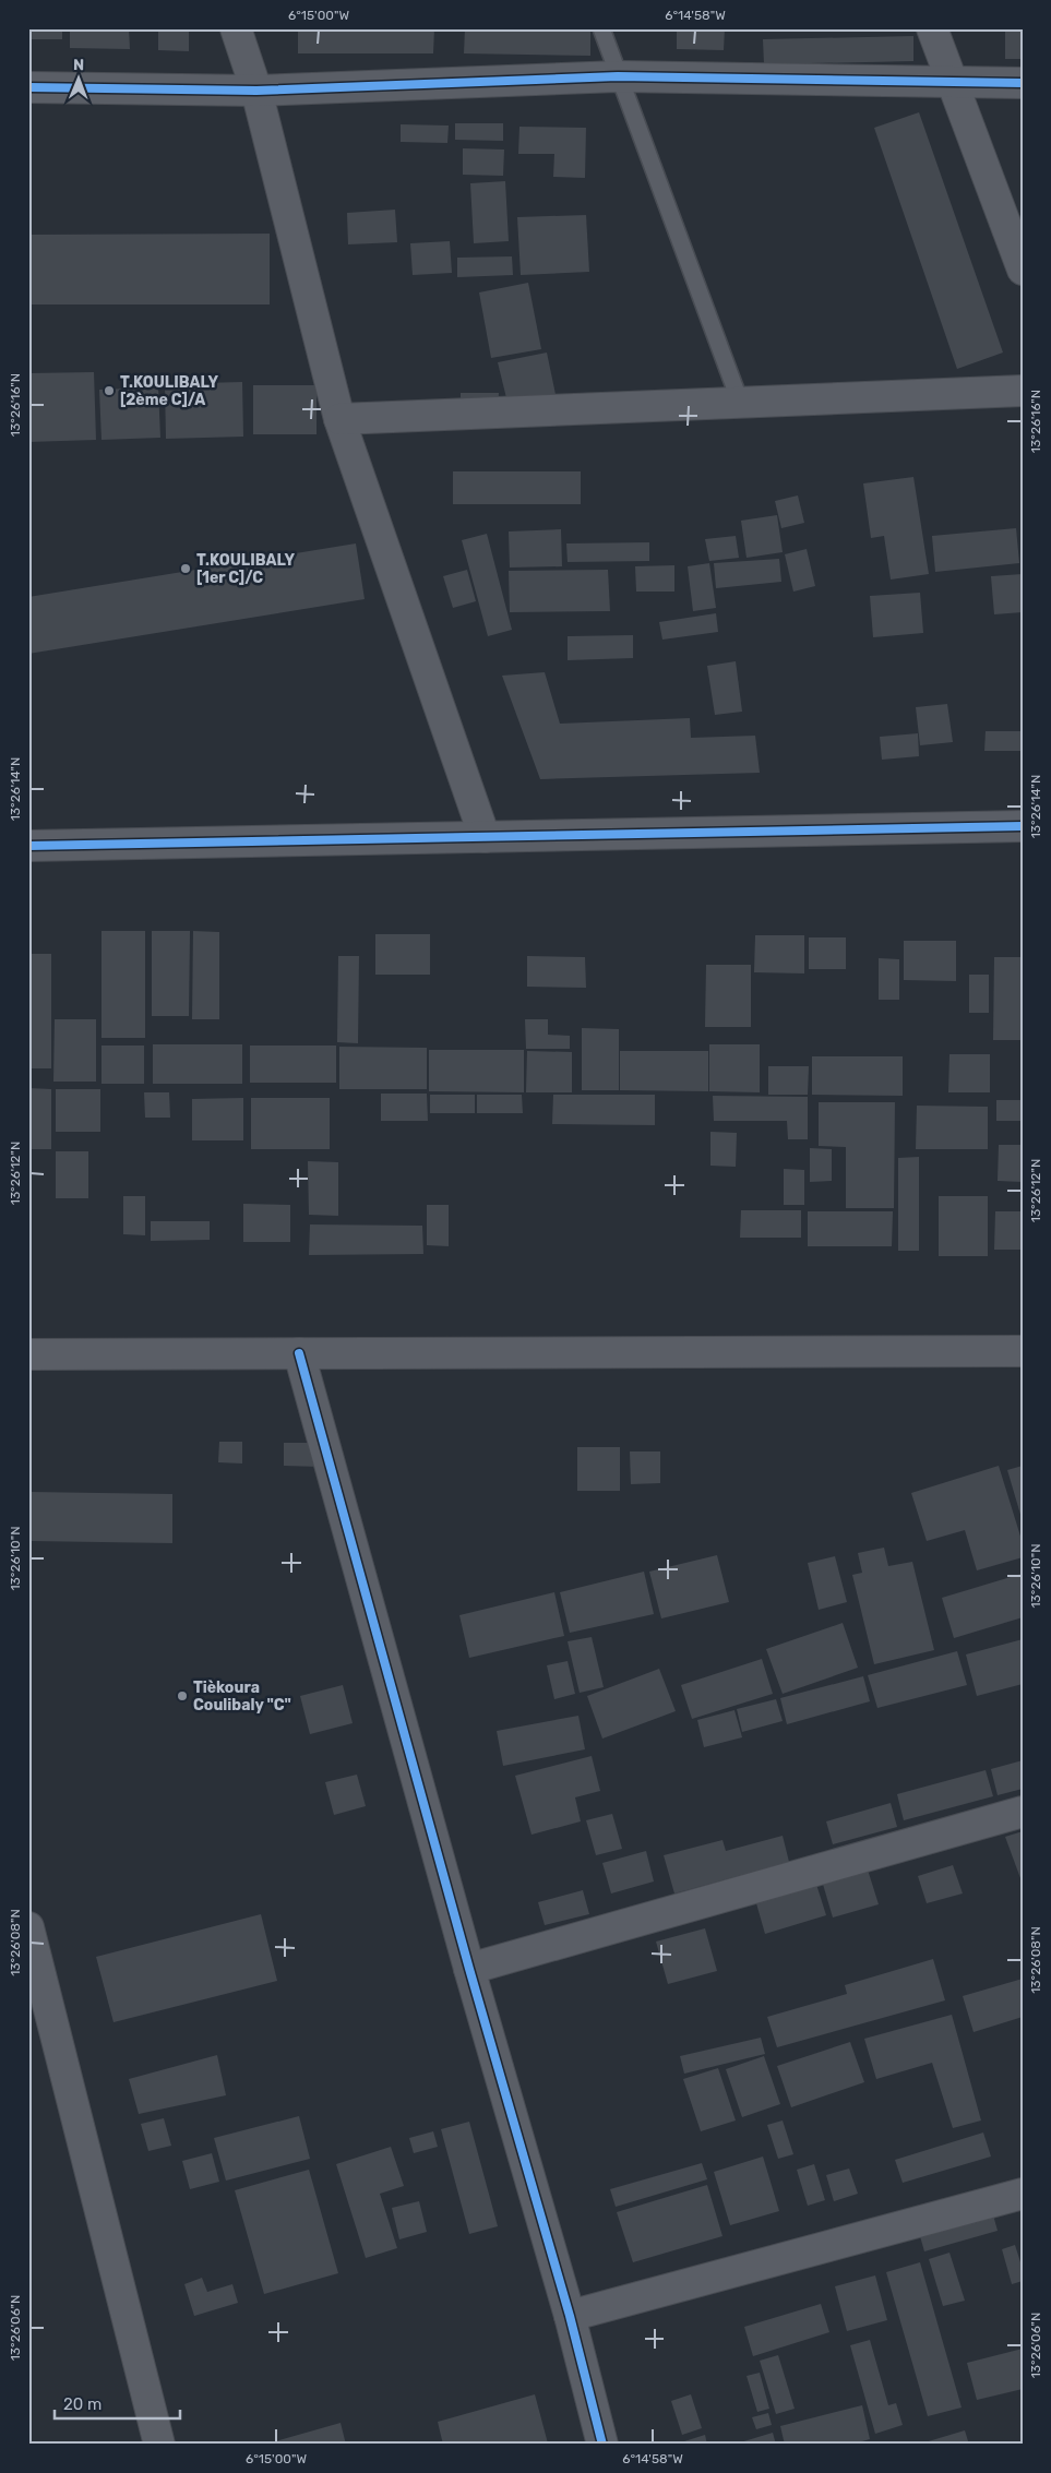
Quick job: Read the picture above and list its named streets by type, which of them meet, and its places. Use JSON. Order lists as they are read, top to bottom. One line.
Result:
{"places":["T.KOULIBALY [2ème C]/A","T.KOULIBALY [1er C]/C","Tièkoura Coulibaly \"C\""],"scale_bar":"20 m","north":"top","coordinates":["6°15'00\"W","6°14'58\"W","13°26'16\"N","13°26'14\"N","13°26'12\"N","13°26'10\"N","13°26'08\"N","13°26'06\"N"]}
